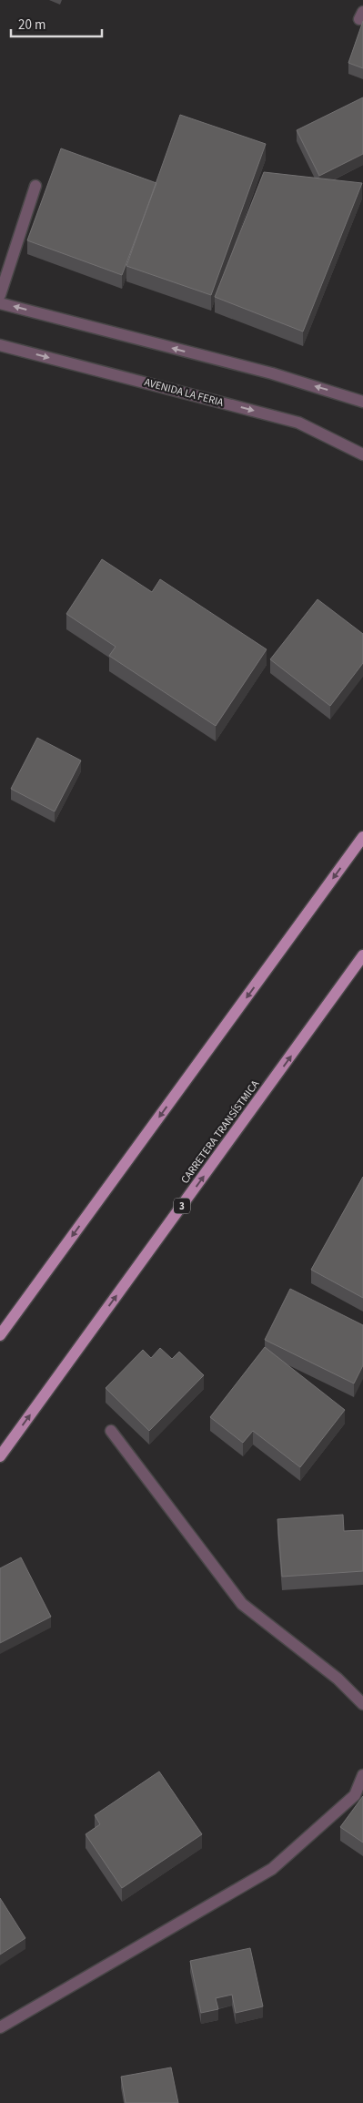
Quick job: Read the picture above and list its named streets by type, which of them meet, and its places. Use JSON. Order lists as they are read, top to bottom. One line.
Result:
{"streets":{"main road":["CARRETERA TRANSÍSTMICA","3"],"street":["AVENIDA LA FERIA"]},"scale_bar":"20 m"}
